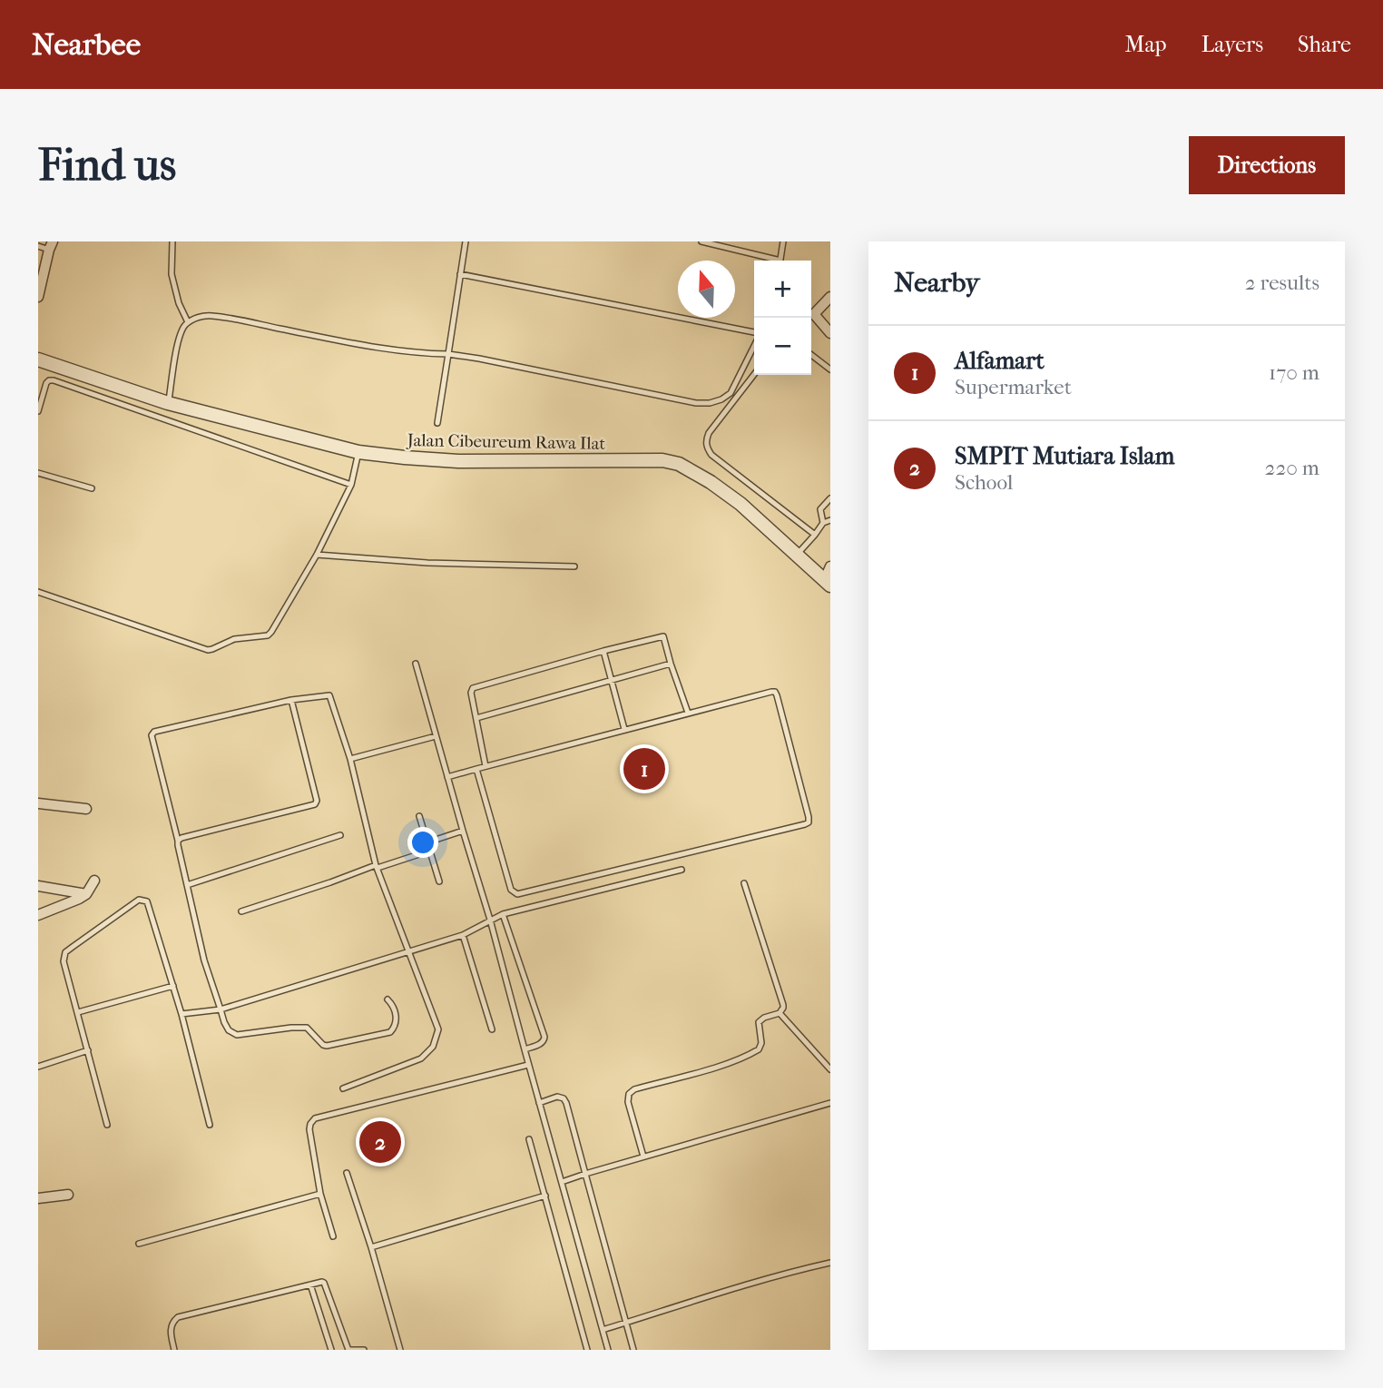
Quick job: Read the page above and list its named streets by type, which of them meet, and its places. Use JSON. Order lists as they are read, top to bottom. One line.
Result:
{"streets":{"street":["Jalan Cibeureum Rawa Ilat"]},"north":"top","page":{"header":"Nearbee","nav":["Map","Layers","Share"],"buttons":"Directions","title":"Find us","heading":["Nearby","2 results"],"map_buttons":["+","−"],"list":[{"mark":"1","name":"Alfamart","note":"Supermarket","value":"170 m"},{"mark":"2","name":"SMPIT Mutiara Islam","note":"School","value":"220 m"}],"pins":["1","2"]}}
